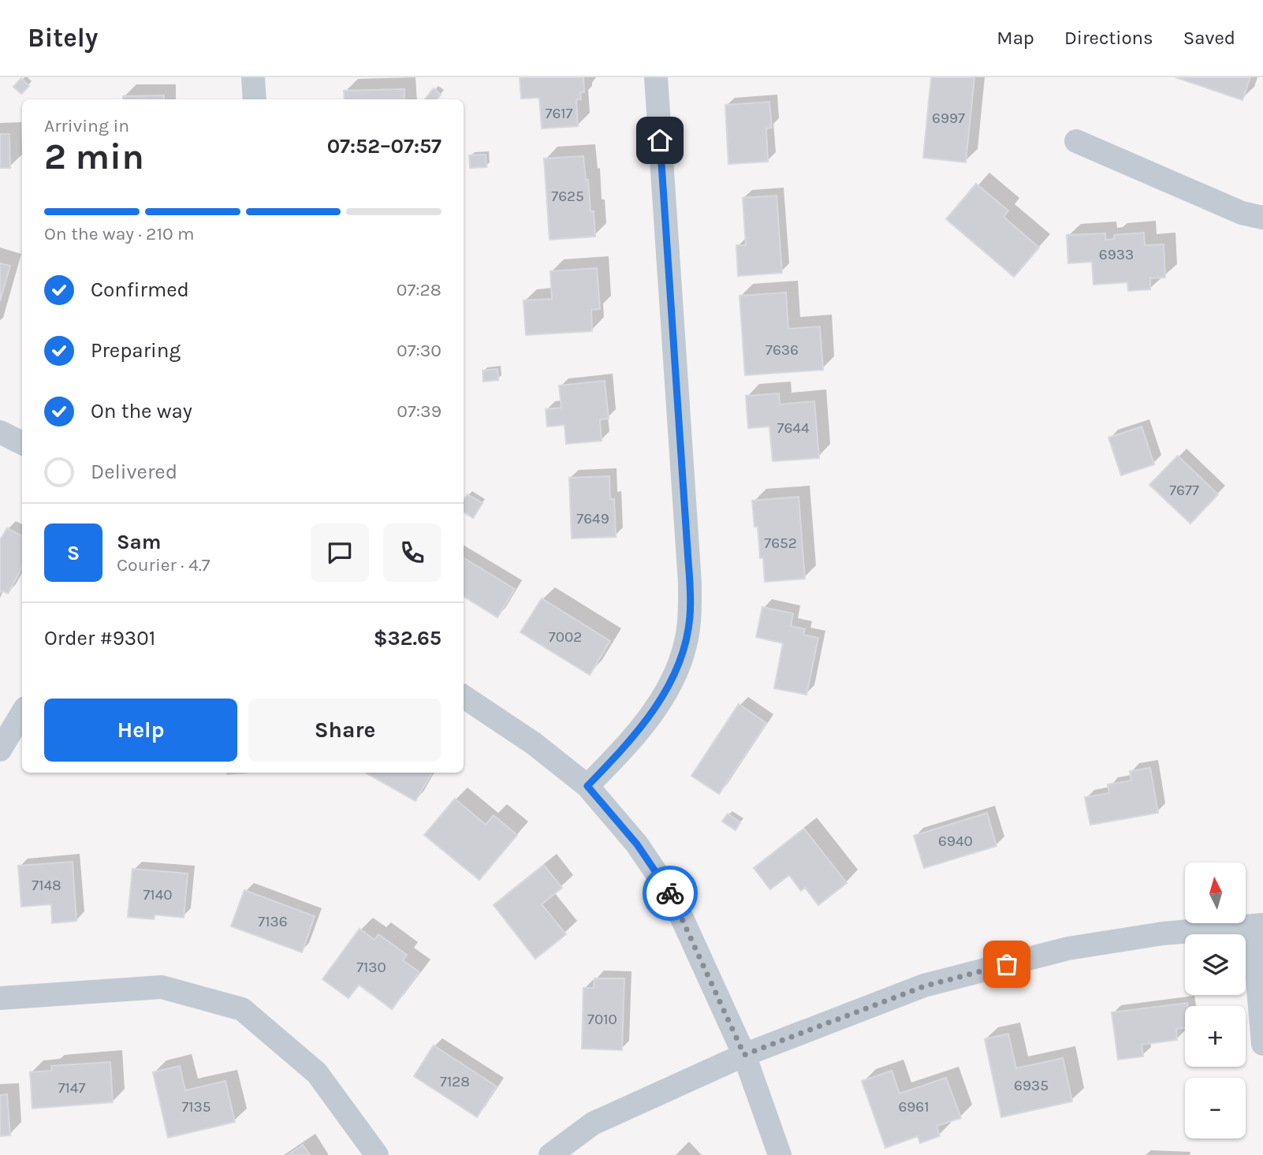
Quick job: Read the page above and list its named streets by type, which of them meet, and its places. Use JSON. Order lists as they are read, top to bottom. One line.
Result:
{"house_numbers":["7617","6997","7625","6933","7636","7644","7677","7649","7652","7002","6940","7148","7140","7136","7130","7010","7128","6935","7147","7135","6961"],"north":"top","page":{"header":"Bitely","nav":["Map","Directions","Saved"],"heading":["2 min","Arriving in","07:52–07:57"],"panel":["Sam","Courier · 4.7","Order #9301","$32.65"],"bar":"On the way · 210 m","list":[["Confirmed","07:28"],["Preparing","07:30"],["On the way","07:39"],"Delivered"],"round":"S","buttons":["Help","Share"],"map_buttons":["+","−"]}}
